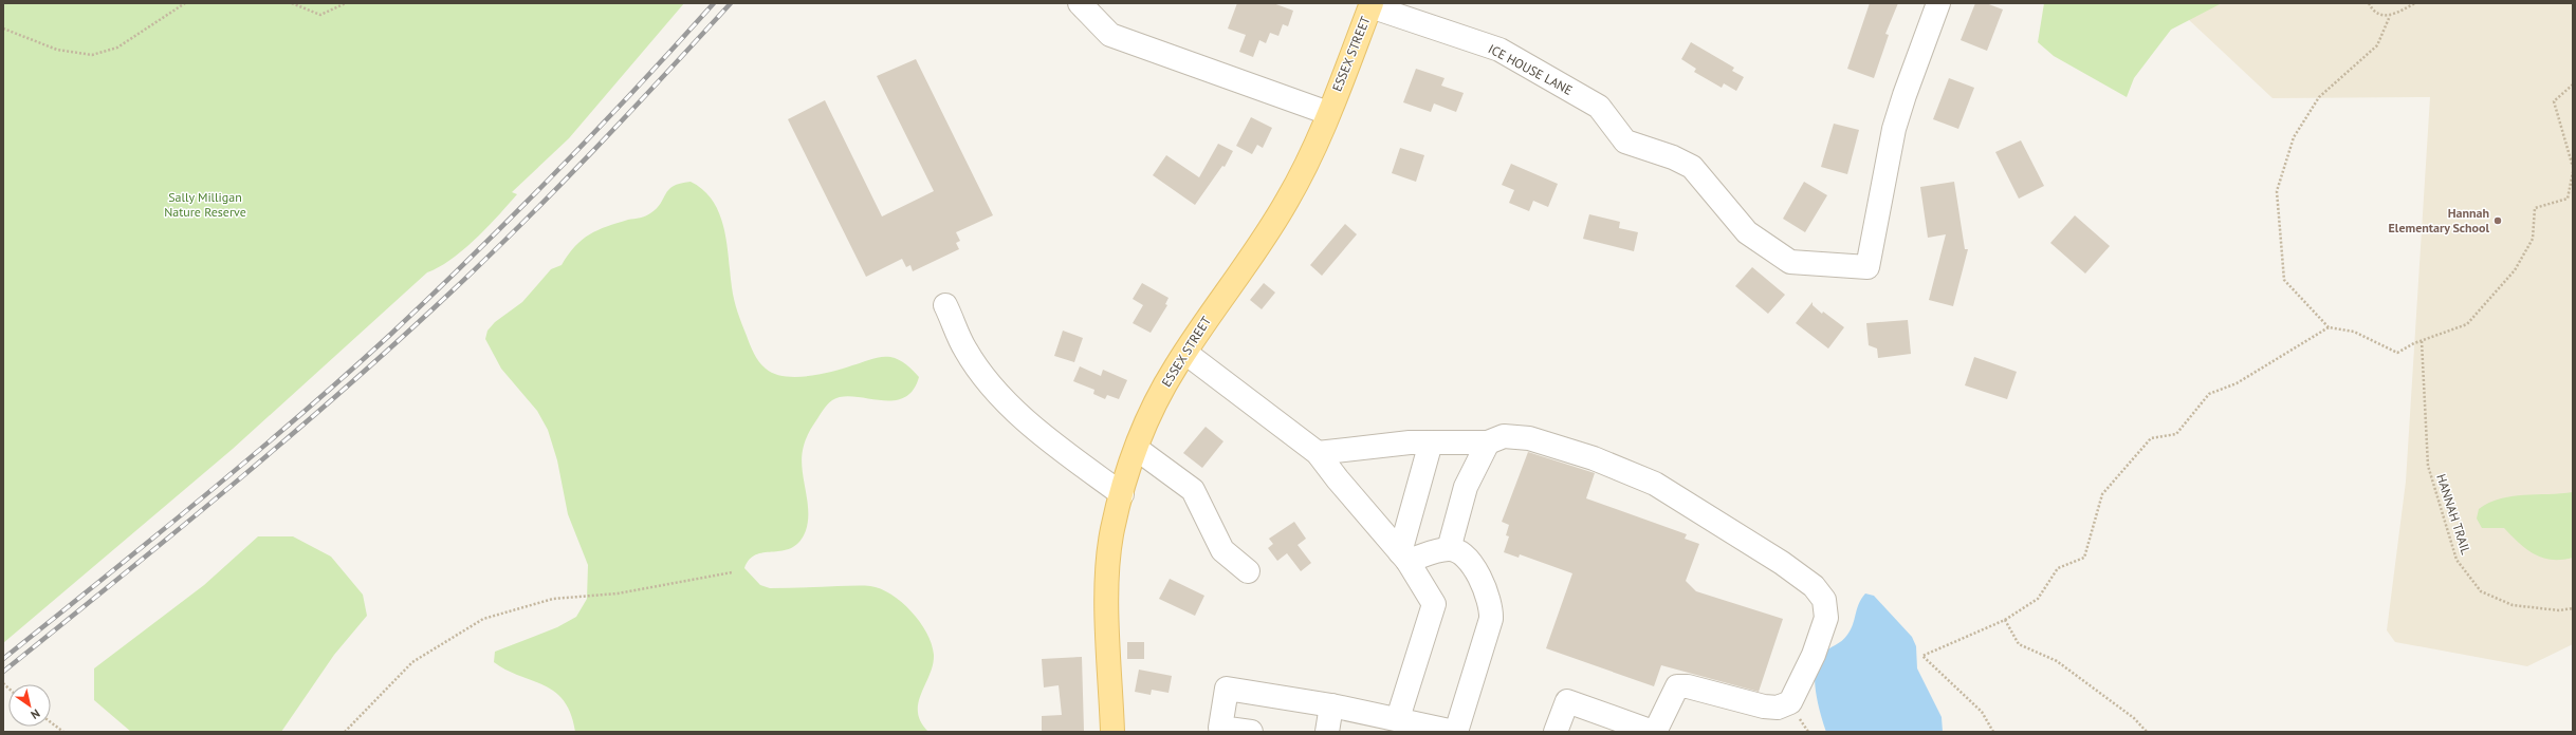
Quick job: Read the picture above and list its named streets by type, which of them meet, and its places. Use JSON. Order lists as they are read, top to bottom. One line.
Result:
{"streets":{"main road":["ESSEX STREET"],"street":["ICE HOUSE LANE"],"path":["HANNAH TRAIL"]},"crossings":[["ESSEX STREET","ICE HOUSE LANE"]],"parks":["Sally Milligan Nature Reserve"],"places":["Hannah Elementary School"],"north":"bottom right"}
